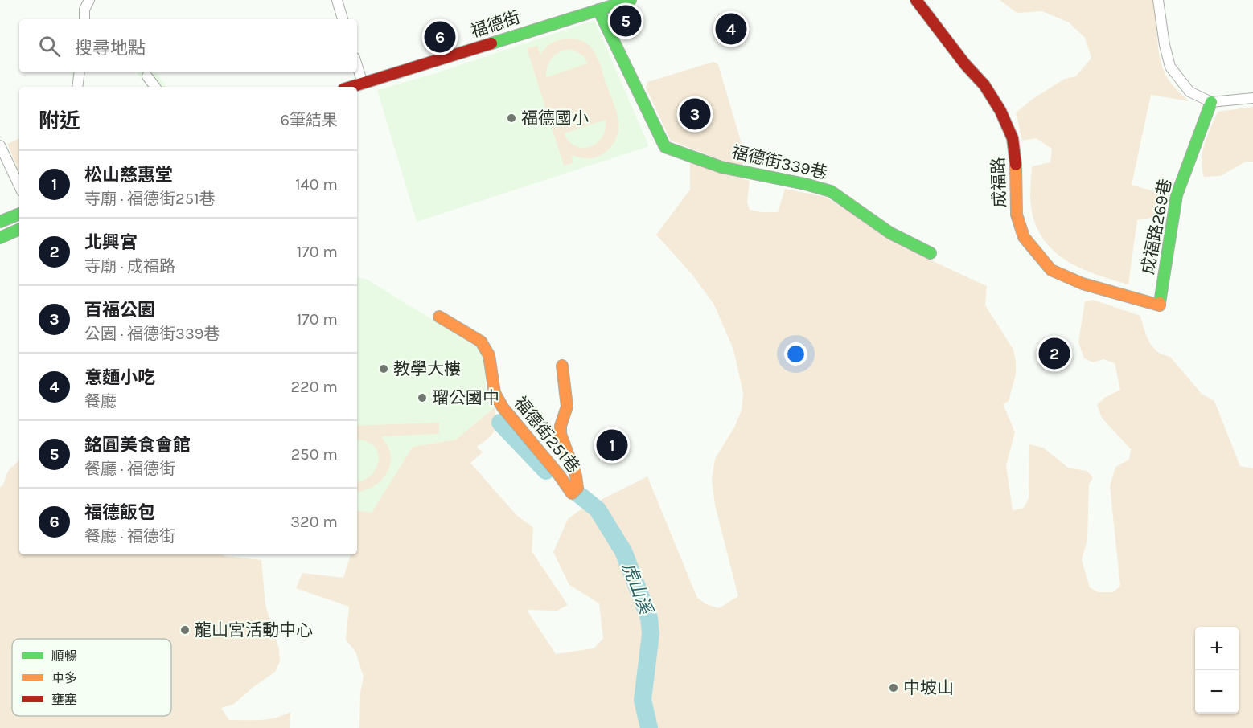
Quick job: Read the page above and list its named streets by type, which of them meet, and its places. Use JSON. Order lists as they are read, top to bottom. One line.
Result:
{"streets":{"street":["福德街","福德街339巷","成福路","成福路269巷","福德街251巷"]},"crossings":[["福德街","福德街339巷"],["成福路","成福路269巷"]],"water":["虎山溪"],"places":["福德國小","教學大樓","瑠公國中","龍山宮活動中心","中坡山"],"legend":["順暢","車多","壅塞"],"page":{"pins":["5","4","6","3","2","1"],"search":"搜尋地點","heading":["附近","6筆結果"],"list":[{"mark":"1","name":"松山慈惠堂","note":"寺廟 · 福德街251巷","value":"140 m"},{"mark":"2","name":"北興宮","note":"寺廟 · 成福路","value":"170 m"},{"mark":"3","name":"百福公園","note":"公園 · 福德街339巷","value":"170 m"},{"mark":"4","name":"意麵小吃","note":"餐廳","value":"220 m"},{"mark":"5","name":"銘圓美食會館","note":"餐廳 · 福德街","value":"250 m"},{"mark":"6","name":"福德飯包","note":"餐廳 · 福德街","value":"320 m"}],"map_buttons":["+","−"]}}
